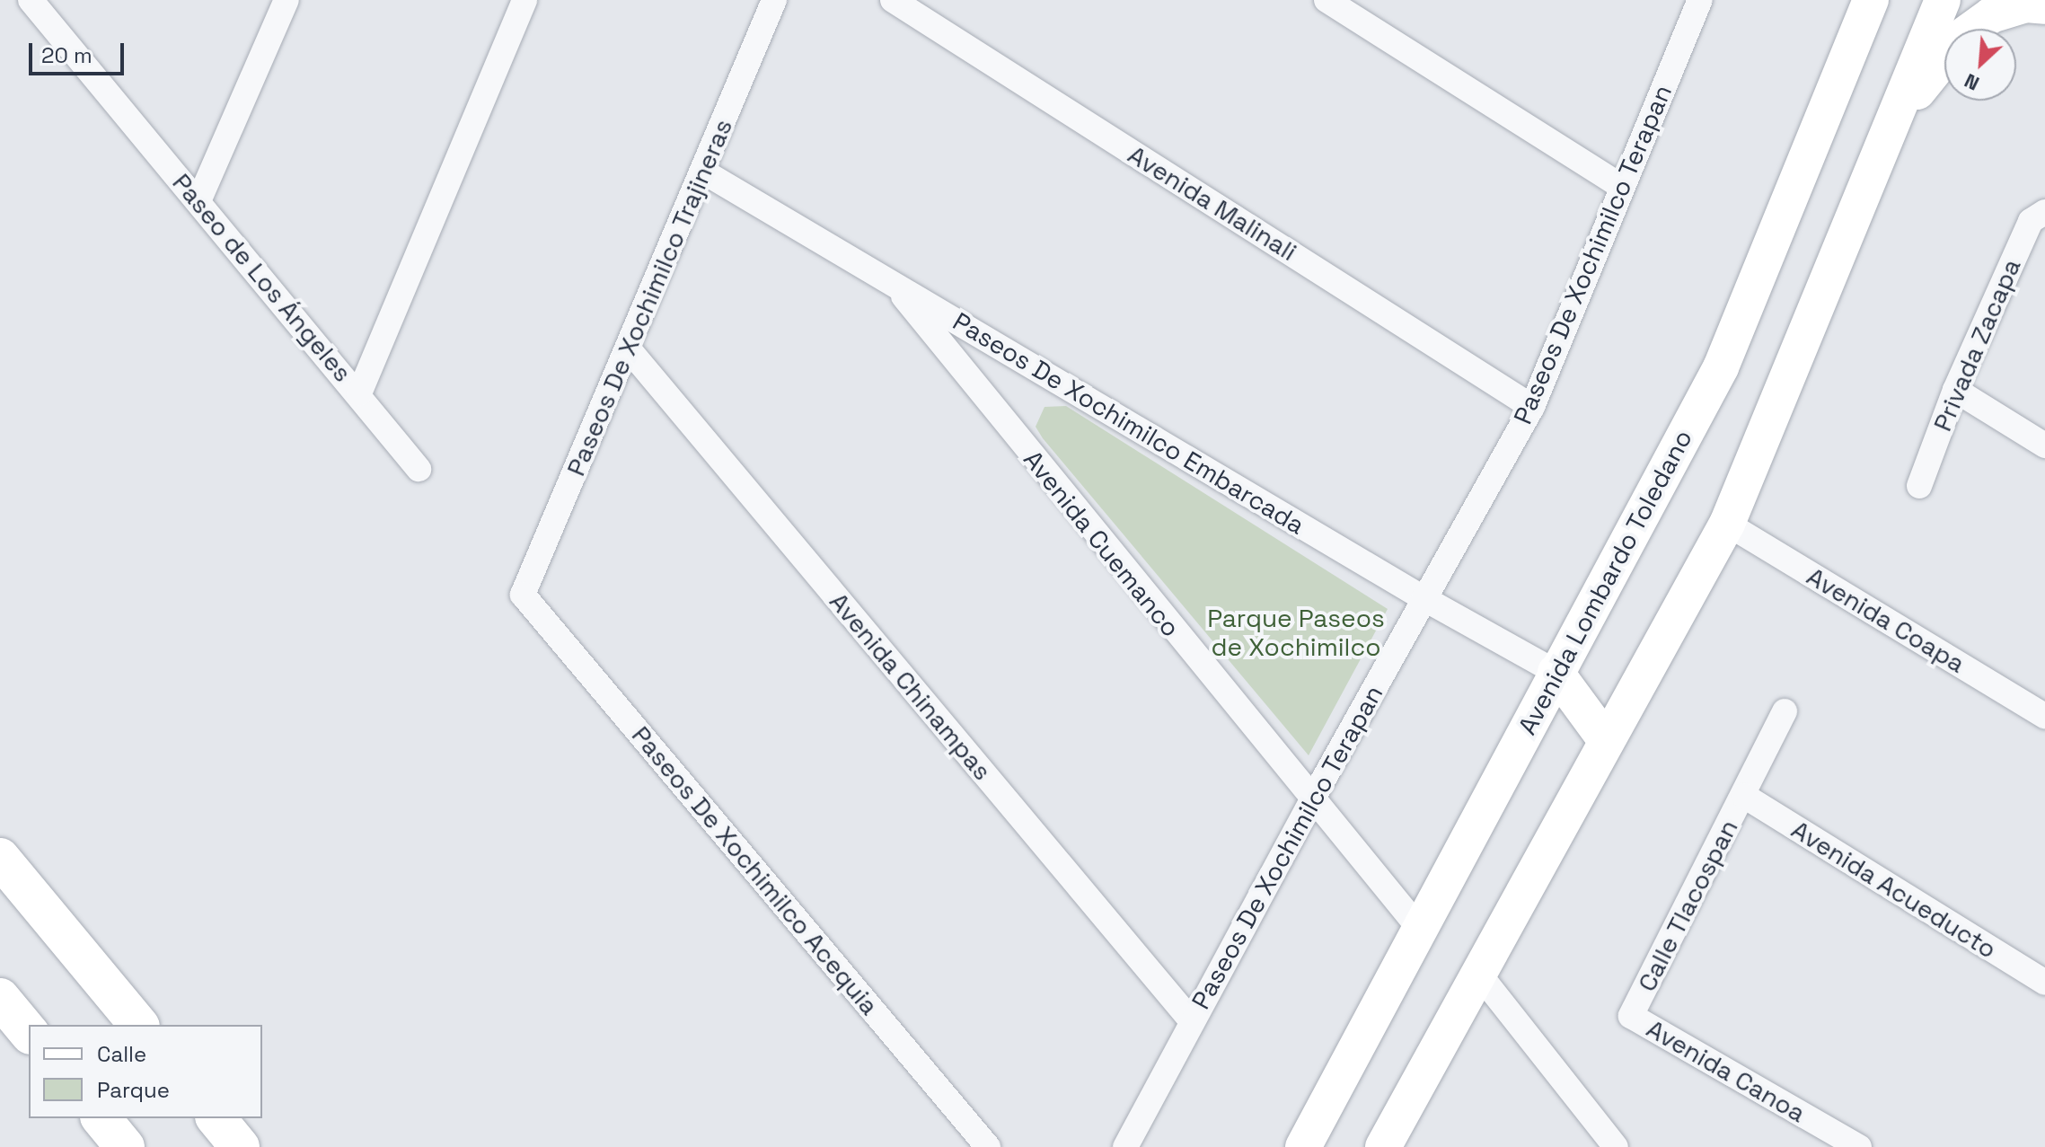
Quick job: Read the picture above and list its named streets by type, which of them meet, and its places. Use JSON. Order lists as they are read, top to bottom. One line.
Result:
{"streets":{"main road":["Avenida Lombardo Toledano"],"street":["Avenida Malinali","Paseos De Xochimilco Terapan","Paseo de Los Ángeles","Paseos De Xochimilco Trajineras","Privada Zacapa","Paseos De Xochimilco Embarcada","Avenida Cuemanco","Avenida Coapa","Avenida Chinampas","Paseos De Xochimilco Acequia","Avenida Acueducto","Calle Tlacospan","Avenida Canoa"]},"crossings":[["Avenida Malinali","Paseos De Xochimilco Terapan"],["Paseos De Xochimilco Terapan","Paseos De Xochimilco Embarcada"],["Paseos De Xochimilco Terapan","Avenida Cuemanco"],["Paseos De Xochimilco Terapan","Avenida Chinampas"],["Paseos De Xochimilco Trajineras","Paseos De Xochimilco Embarcada"],["Paseos De Xochimilco Trajineras","Avenida Chinampas"],["Paseos De Xochimilco Trajineras","Paseos De Xochimilco Acequia"],["Paseos De Xochimilco Embarcada","Avenida Cuemanco"],["Paseos De Xochimilco Embarcada","Avenida Lombardo Toledano"],["Avenida Cuemanco","Avenida Lombardo Toledano"],["Avenida Acueducto","Calle Tlacospan"],["Calle Tlacospan","Avenida Canoa"]],"parks":["Parque Paseos de Xochimilco"],"legend":["Calle","Parque"],"scale_bar":"20 m","north":"bottom left"}
